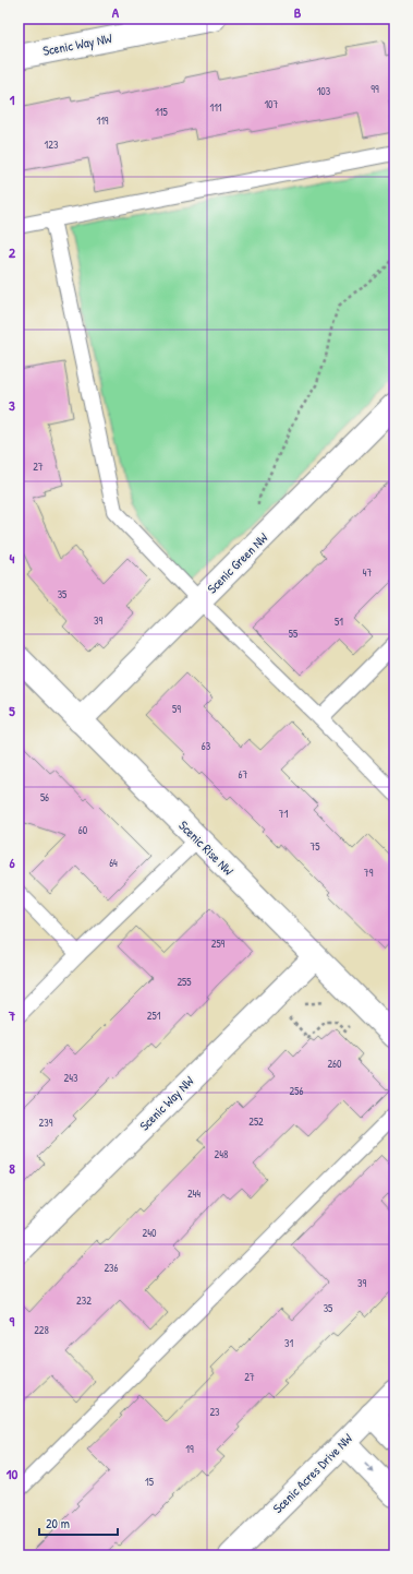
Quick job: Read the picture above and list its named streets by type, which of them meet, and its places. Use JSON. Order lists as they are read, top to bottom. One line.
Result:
{"streets":{"street":["Scenic Way NW","Scenic Green NW","Scenic Rise NW","Scenic Acres Drive NW"]},"crossings":[["Scenic Way NW","Scenic Rise NW"],["Scenic Green NW","Scenic Rise NW"]],"house_numbers":["99","103","107","111","115","119","123","27","47","35","39","51","55","59","63","67","56","71","60","75","64","79","259","255","251","260","243","256","252","239","248","244","240","236","39","232","35","228","31","27","23","19","15"],"scale_bar":"20 m","grid":{"columns":["A","B"],"rows":["1","2","3","4","5","6","7","8","9","10"]}}
